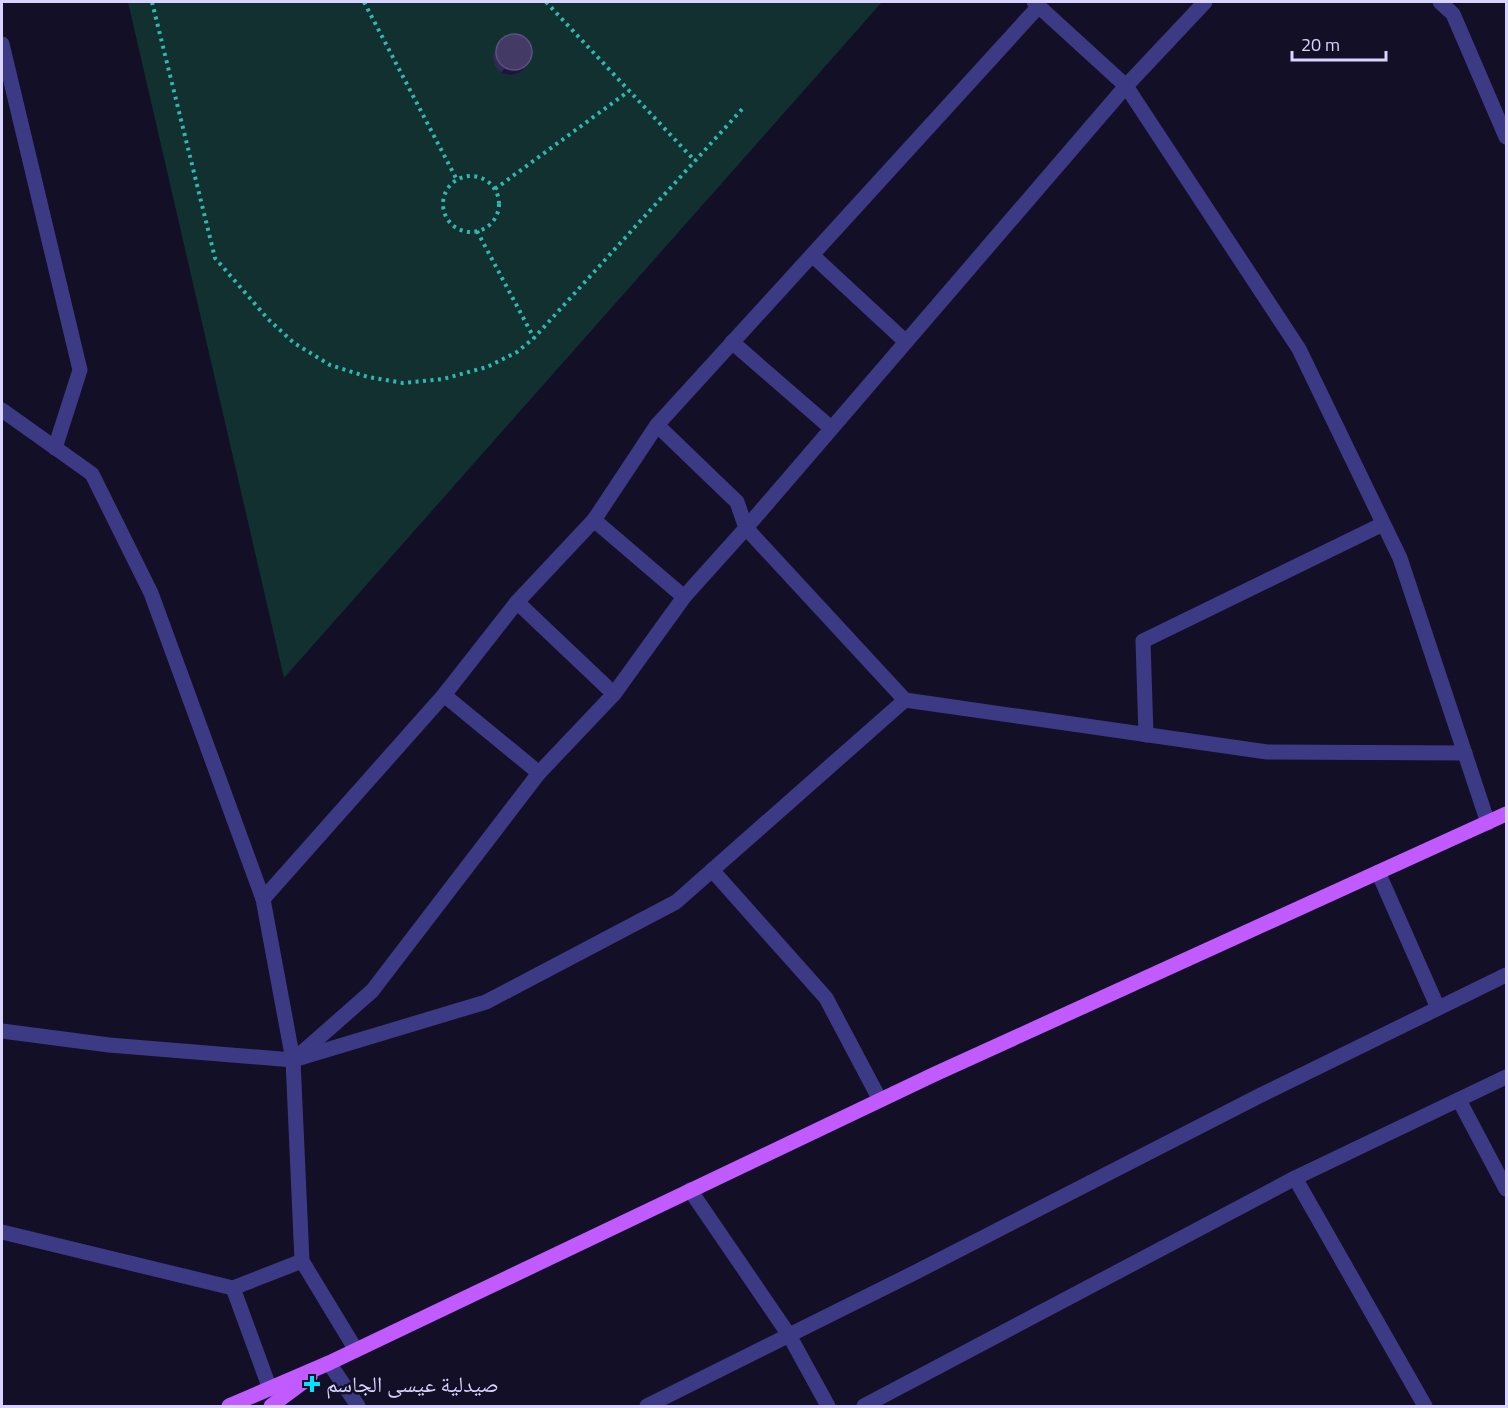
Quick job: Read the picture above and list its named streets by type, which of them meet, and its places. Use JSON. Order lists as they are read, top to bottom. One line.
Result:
{"places":{"health":["صيدلية عيسى الجاسم"]},"scale_bar":"20 m"}
